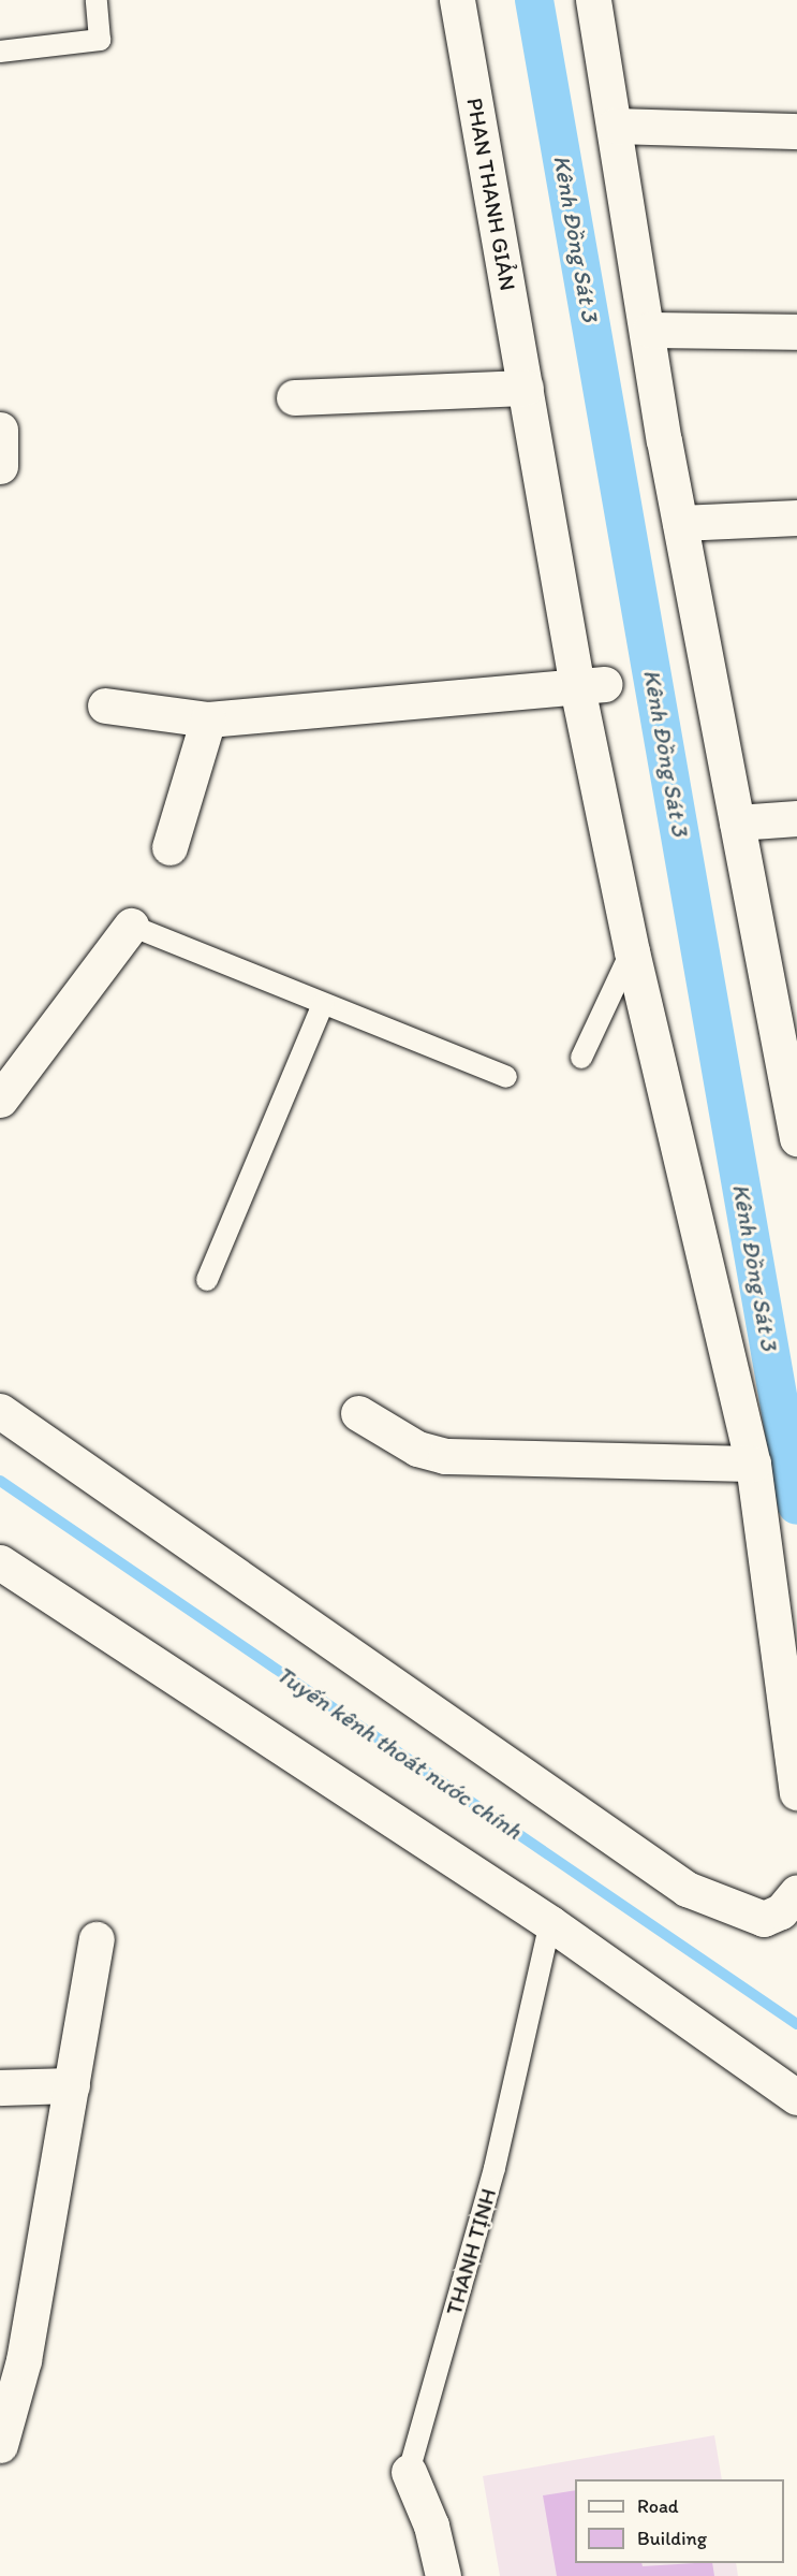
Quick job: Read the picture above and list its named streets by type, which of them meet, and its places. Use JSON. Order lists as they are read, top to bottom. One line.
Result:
{"streets":{"street":["PHAN THANH GIẢN","THANH TỊNH"]},"water":["Kênh Đồng Sát 3","Tuyến kênh thoát nước chính"],"legend":["Road","Building"]}
